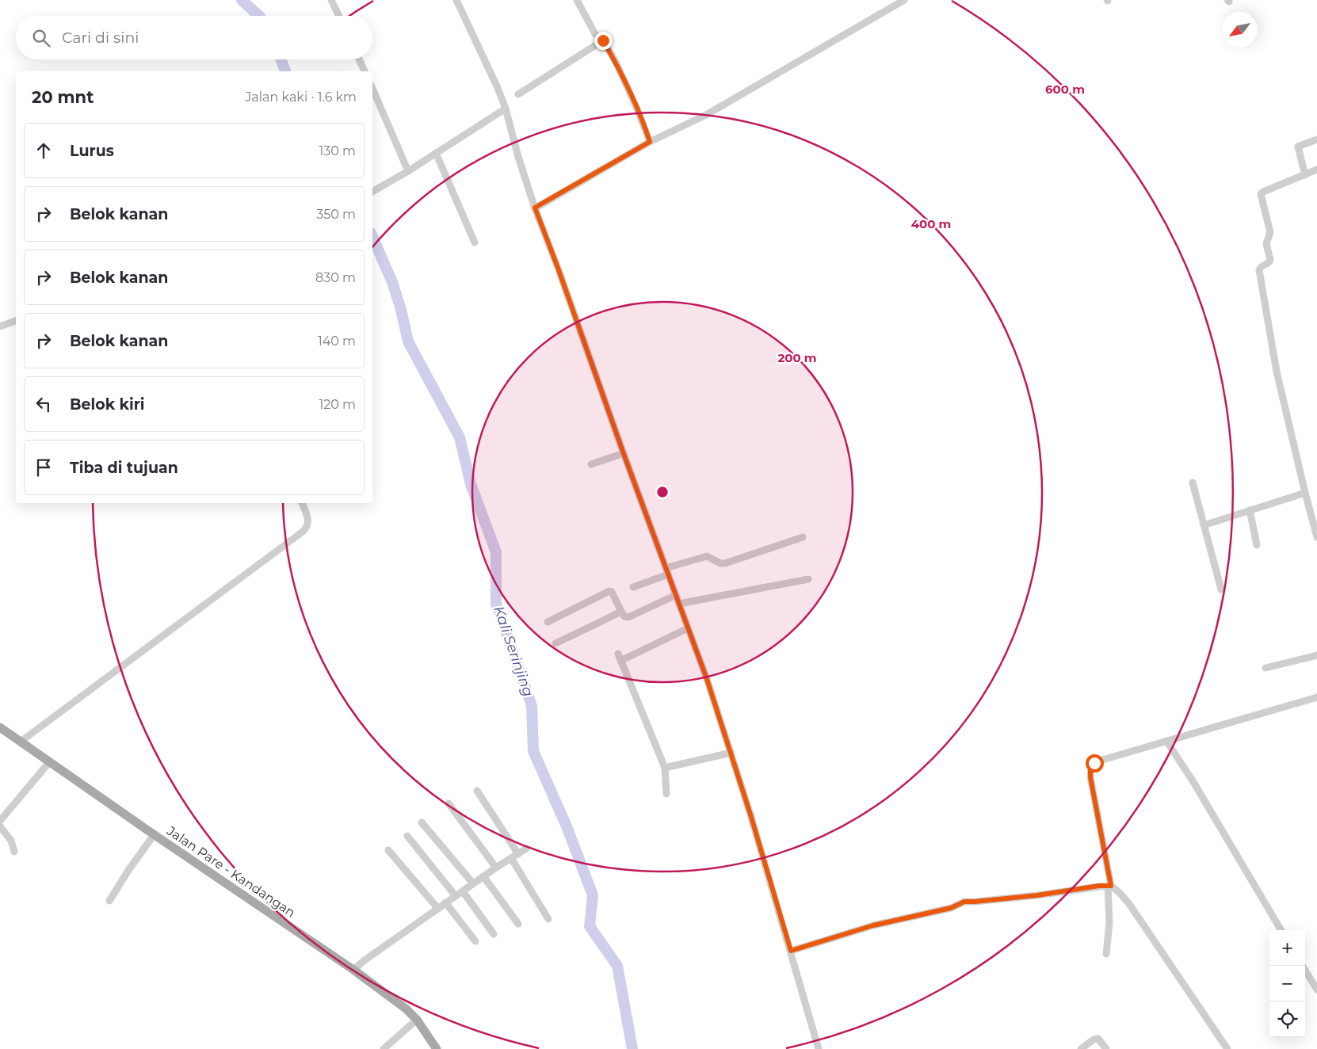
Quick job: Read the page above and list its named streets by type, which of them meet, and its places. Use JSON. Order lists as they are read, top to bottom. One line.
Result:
{"streets":{"main road":["Jalan Pare - Kandangan"]},"water":["Kali Serinjing"],"north":"bottom left","page":{"search":"Cari di sini","heading":["20 mnt","Jalan kaki · 1.6 km"],"list":[["Lurus","130 m"],["Belok kanan","350 m"],["Belok kanan","830 m"],["Belok kanan","140 m"],["Belok kiri","120 m"],"Tiba di tujuan"],"map_buttons":["+","−"]},"rings":["600 m","400 m","200 m"]}
